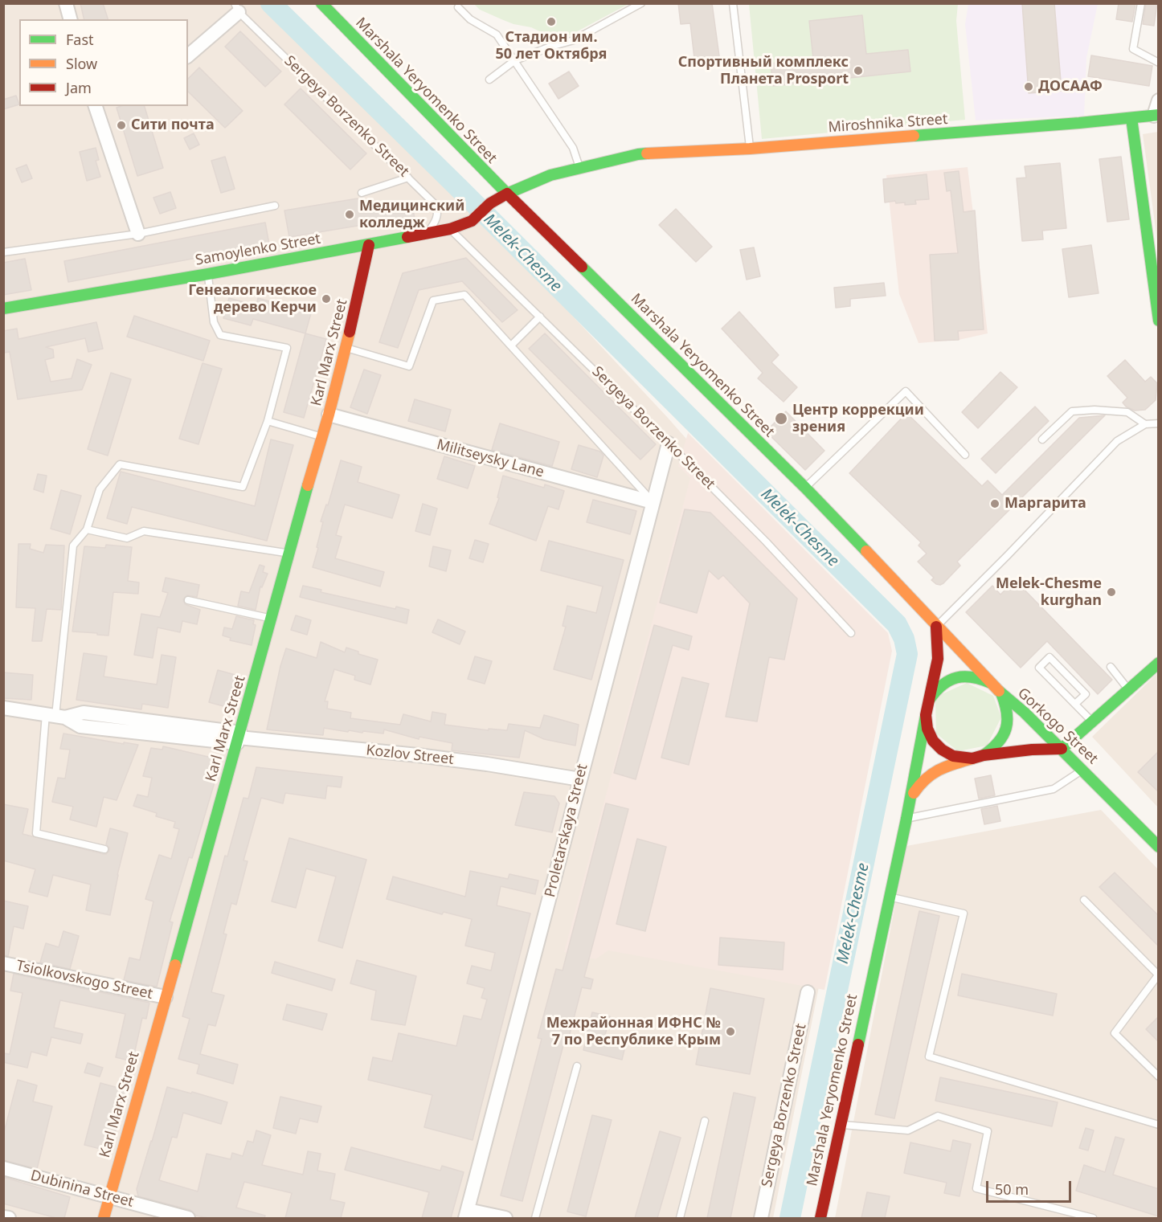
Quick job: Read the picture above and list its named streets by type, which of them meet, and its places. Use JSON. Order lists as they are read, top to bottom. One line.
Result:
{"streets":{"main road":["Marshala Yeryomenko Street","Miroshnika Street","Samoylenko Street","Karl Marx Street","Gorkogo Street"],"street":["Sergeya Borzenko Street","Militseysky Lane","Kozlov Street","Proletarskaya Street","Tsiolkovskogo Street","Dubinina Street"]},"crossings":[["Marshala Yeryomenko Street","Miroshnika Street"],["Marshala Yeryomenko Street","Samoylenko Street"],["Marshala Yeryomenko Street","Gorkogo Street"],["Sergeya Borzenko Street","Samoylenko Street"],["Sergeya Borzenko Street","Proletarskaya Street"],["Miroshnika Street","Samoylenko Street"],["Samoylenko Street","Karl Marx Street"],["Karl Marx Street","Militseysky Lane"],["Karl Marx Street","Kozlov Street"],["Karl Marx Street","Tsiolkovskogo Street"],["Karl Marx Street","Dubinina Street"],["Militseysky Lane","Proletarskaya Street"],["Kozlov Street","Proletarskaya Street"]],"water":["Melek-Chesme"],"places":["Стадион им. 50 лет Октября","Спортивный комплекс Планета Prosport","ДОСААФ","Сити почта","Медицинский колледж","Генеалогическое дерево Керчи","Центр коррекции зрения","Маргарита","Melek-Chesme kurghan","Межрайонная ИФНС № 7 по Республике Крым"],"legend":["Fast","Slow","Jam"],"scale_bar":"50 m"}
